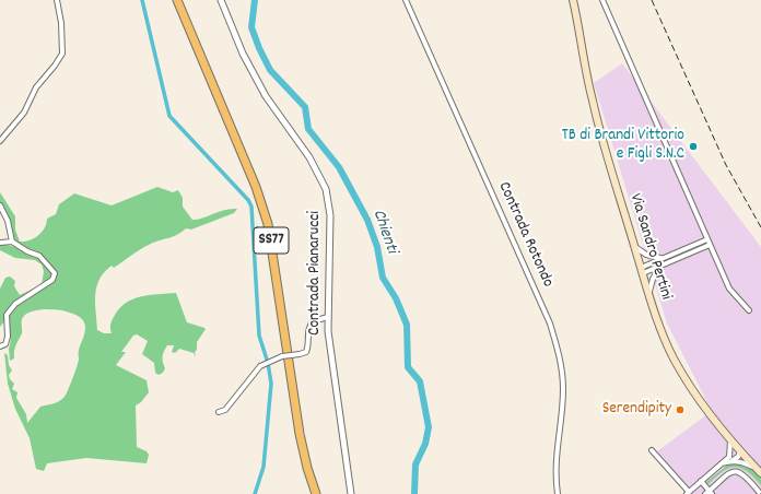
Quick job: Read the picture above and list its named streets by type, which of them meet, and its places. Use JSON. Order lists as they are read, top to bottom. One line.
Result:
{"streets":{"highway":["SS77"],"main road":["Via Sandro Pertini"],"street":["Contrada Rotondo","Contrada Pianarucci"]},"water":["Chienti"],"places":["TB di Brandi Vittorio e Figli S.N.C","Serendipity"]}
